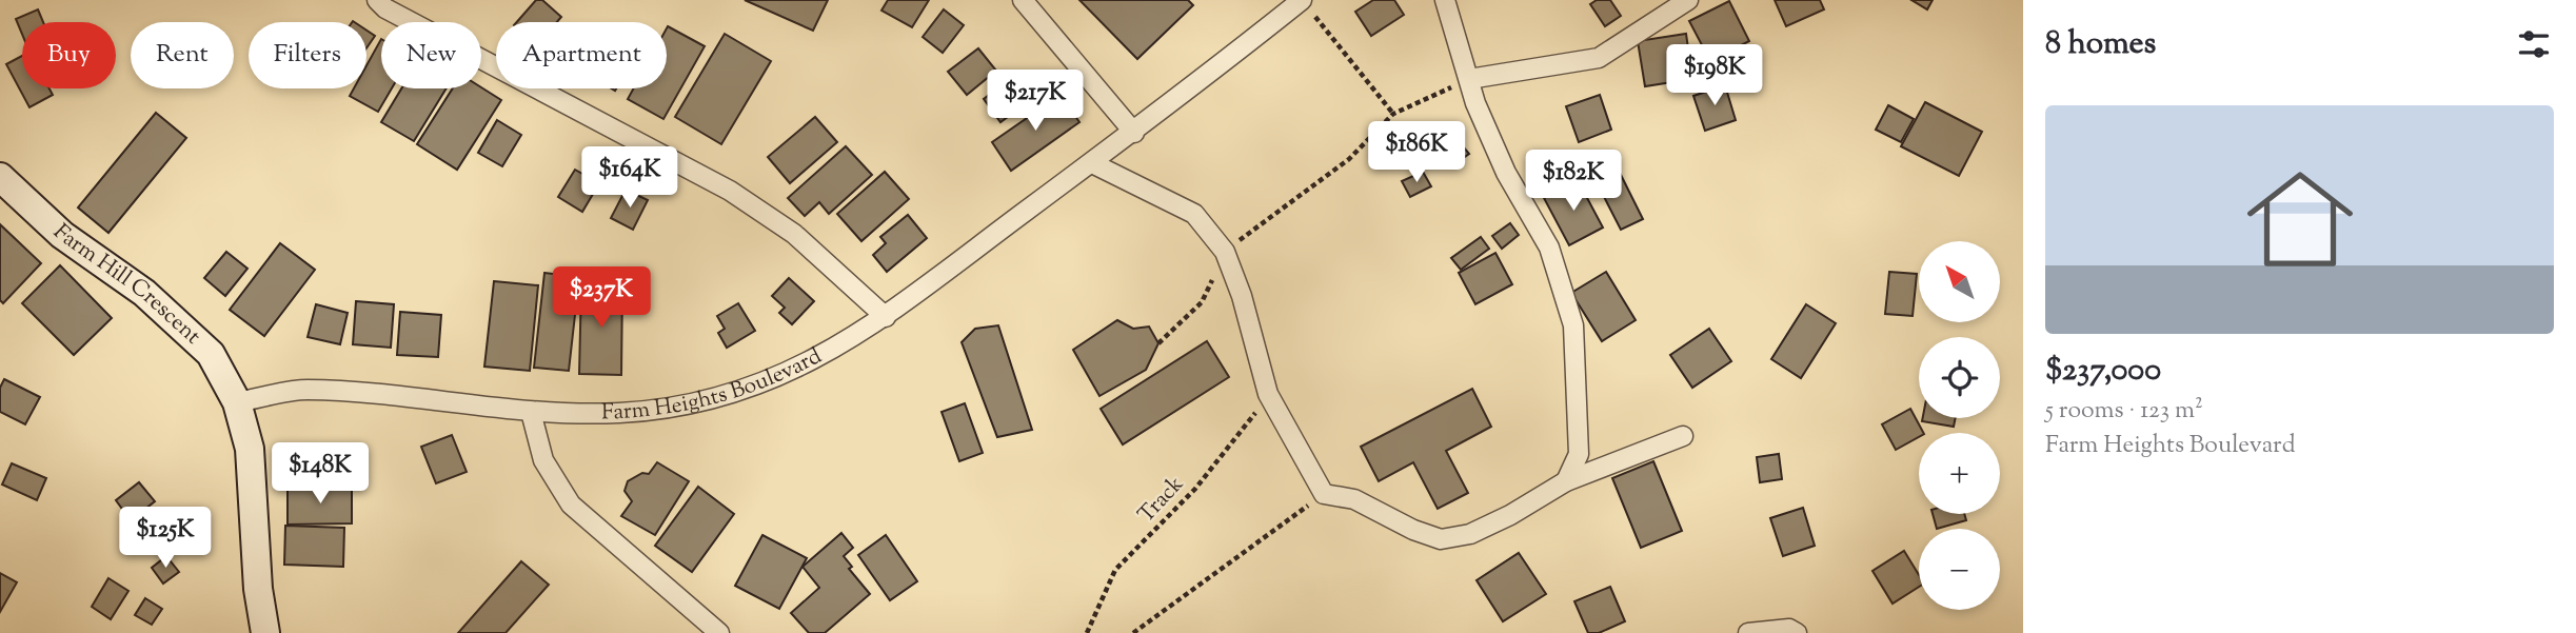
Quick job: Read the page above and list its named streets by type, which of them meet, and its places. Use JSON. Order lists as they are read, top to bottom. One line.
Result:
{"streets":{"street":["Farm Hill Crescent","Farm Heights Boulevard"],"path":["Track"]},"crossings":[["Farm Hill Crescent","Farm Heights Boulevard"]],"north":"top left","page":{"heading":"8 homes","chip":["Buy","Rent","Filters","New","Apartment"],"price":["$198K","$217K","$186K","$164K","$182K","$237K","$148K","$125K"],"list":[{"name":"$237,000","note":"5 rooms · 123 m² · Farm Heights Boulevard"}],"map_buttons":["+","−"]}}
